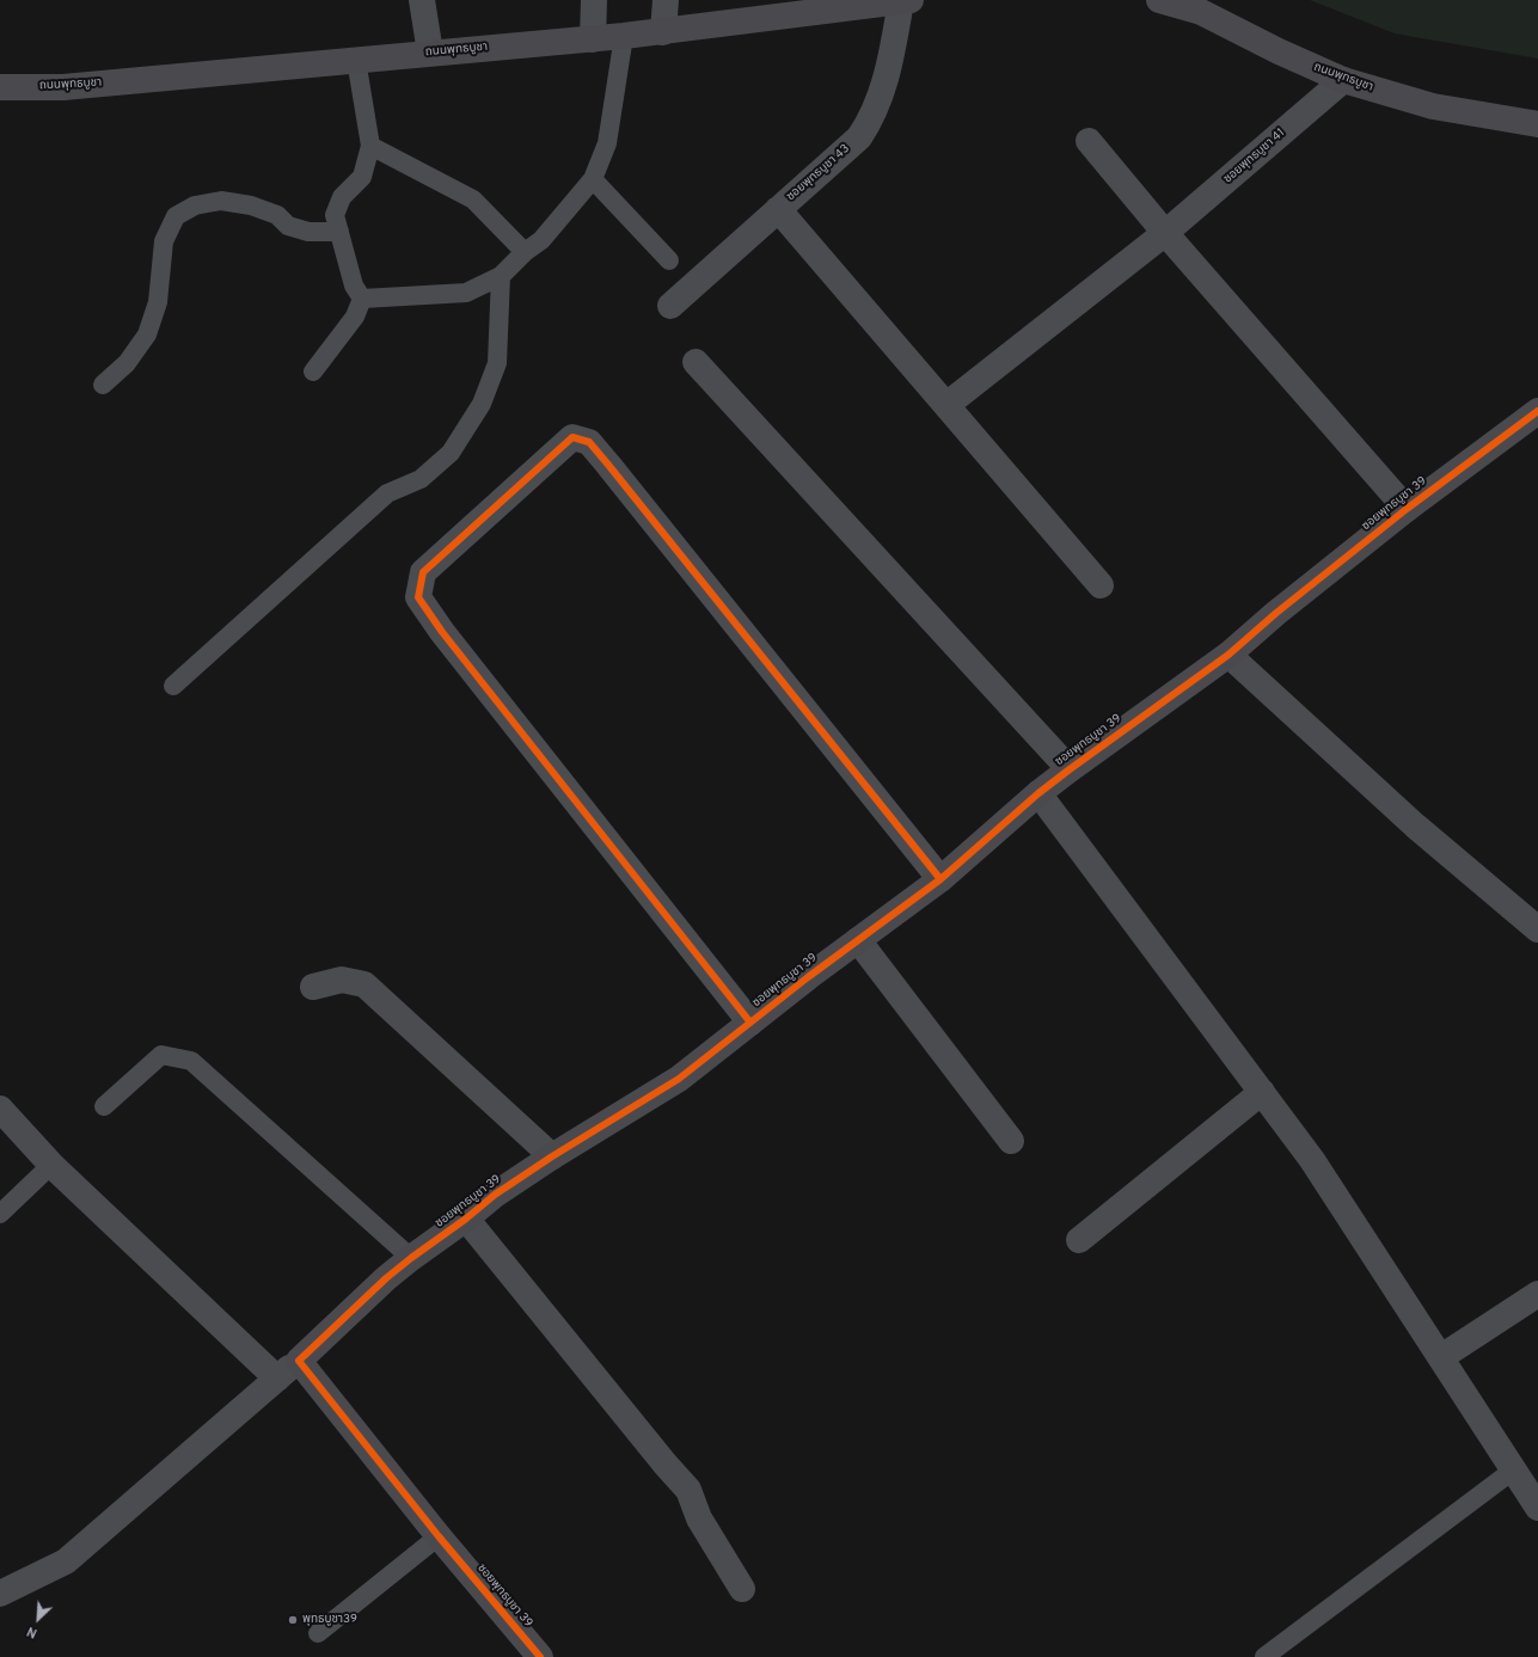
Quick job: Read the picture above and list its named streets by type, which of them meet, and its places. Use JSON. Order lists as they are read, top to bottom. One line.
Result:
{"streets":{"street":["ถนนพุทธบูชา","ซอยพุทธบูชา 41","ซอยพุทธบูชา 43","ซอยพุทธบูชา 39"]},"crossings":[["ถนนพุทธบูชา","ซอยพุทธบูชา 41"],["ถนนพุทธบูชา","ซอยพุทธบูชา 43"]],"places":["พุทธบูชา39"],"north":"bottom left"}
